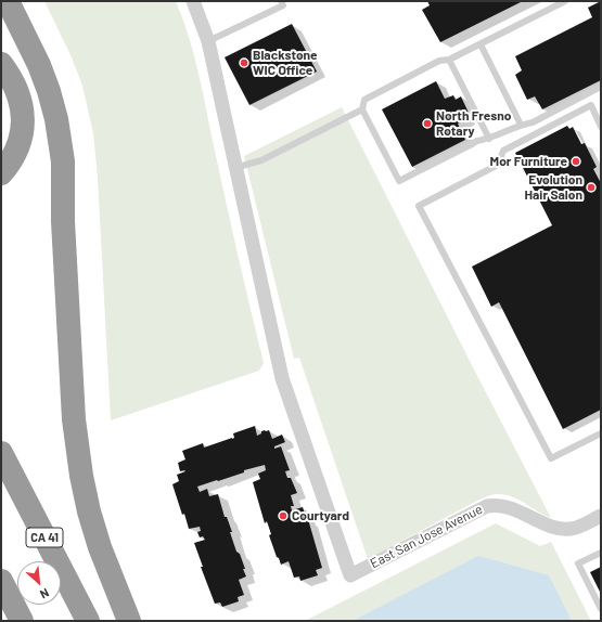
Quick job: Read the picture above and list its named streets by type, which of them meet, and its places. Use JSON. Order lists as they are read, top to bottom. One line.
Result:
{"streets":{"highway":["CA 41"],"street":["East San Jose Avenue"]},"places":["Blackstone WIC Office","North Fresno Rotary","Mor Furniture","Evolution Hair Salon","Courtyard"],"north":"bottom right"}
